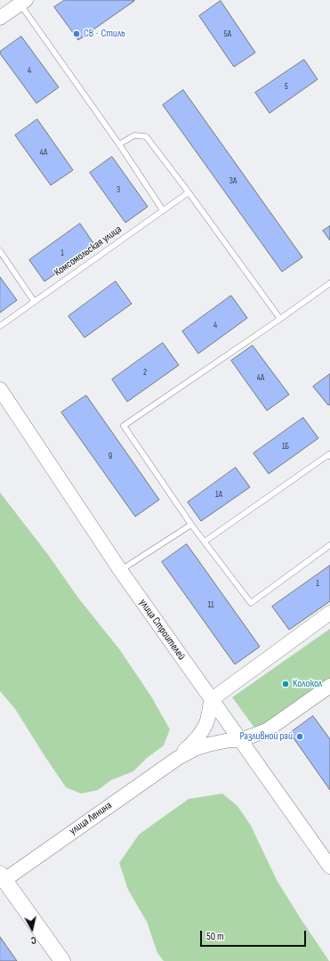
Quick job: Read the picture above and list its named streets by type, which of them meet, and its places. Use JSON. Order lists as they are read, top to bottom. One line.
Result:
{"streets":{"street":["улица Строителей","улица Ленина"],"lane":["Комсомольская улица"]},"places":["СВ - Стиль","Колокол","Разливной рай"],"house_numbers":["5А","4","5","4А","3А","3","1","4","2","4А","1Б","9","1А","1","11"],"scale_bar":"50 m","north":"bottom"}
